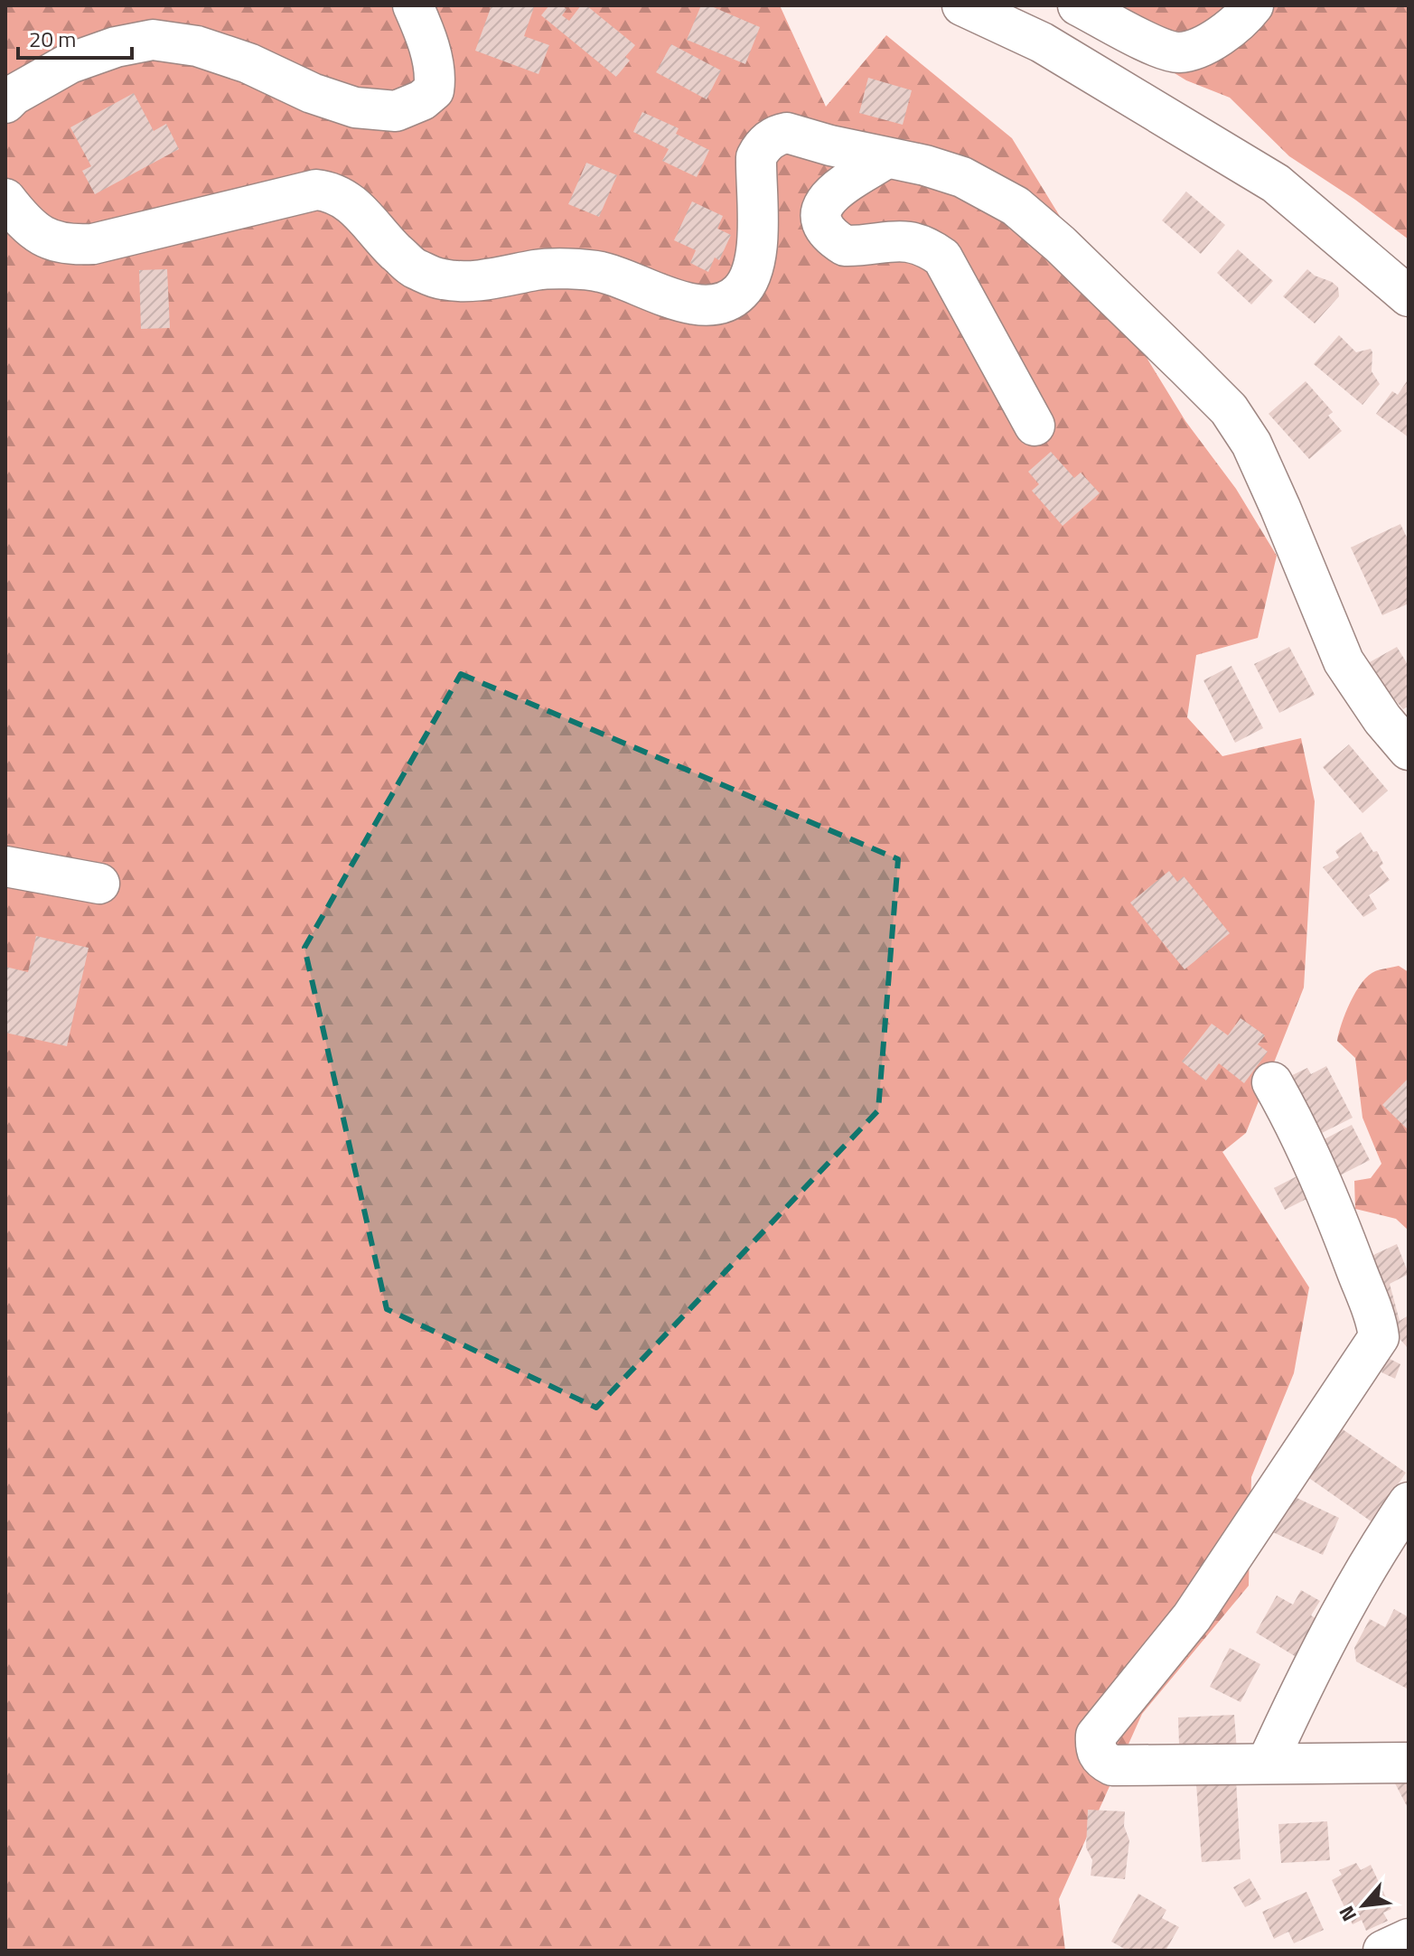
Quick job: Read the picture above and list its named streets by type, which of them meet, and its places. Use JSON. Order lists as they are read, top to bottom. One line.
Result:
{"scale_bar":"20 m","north":"bottom left"}
